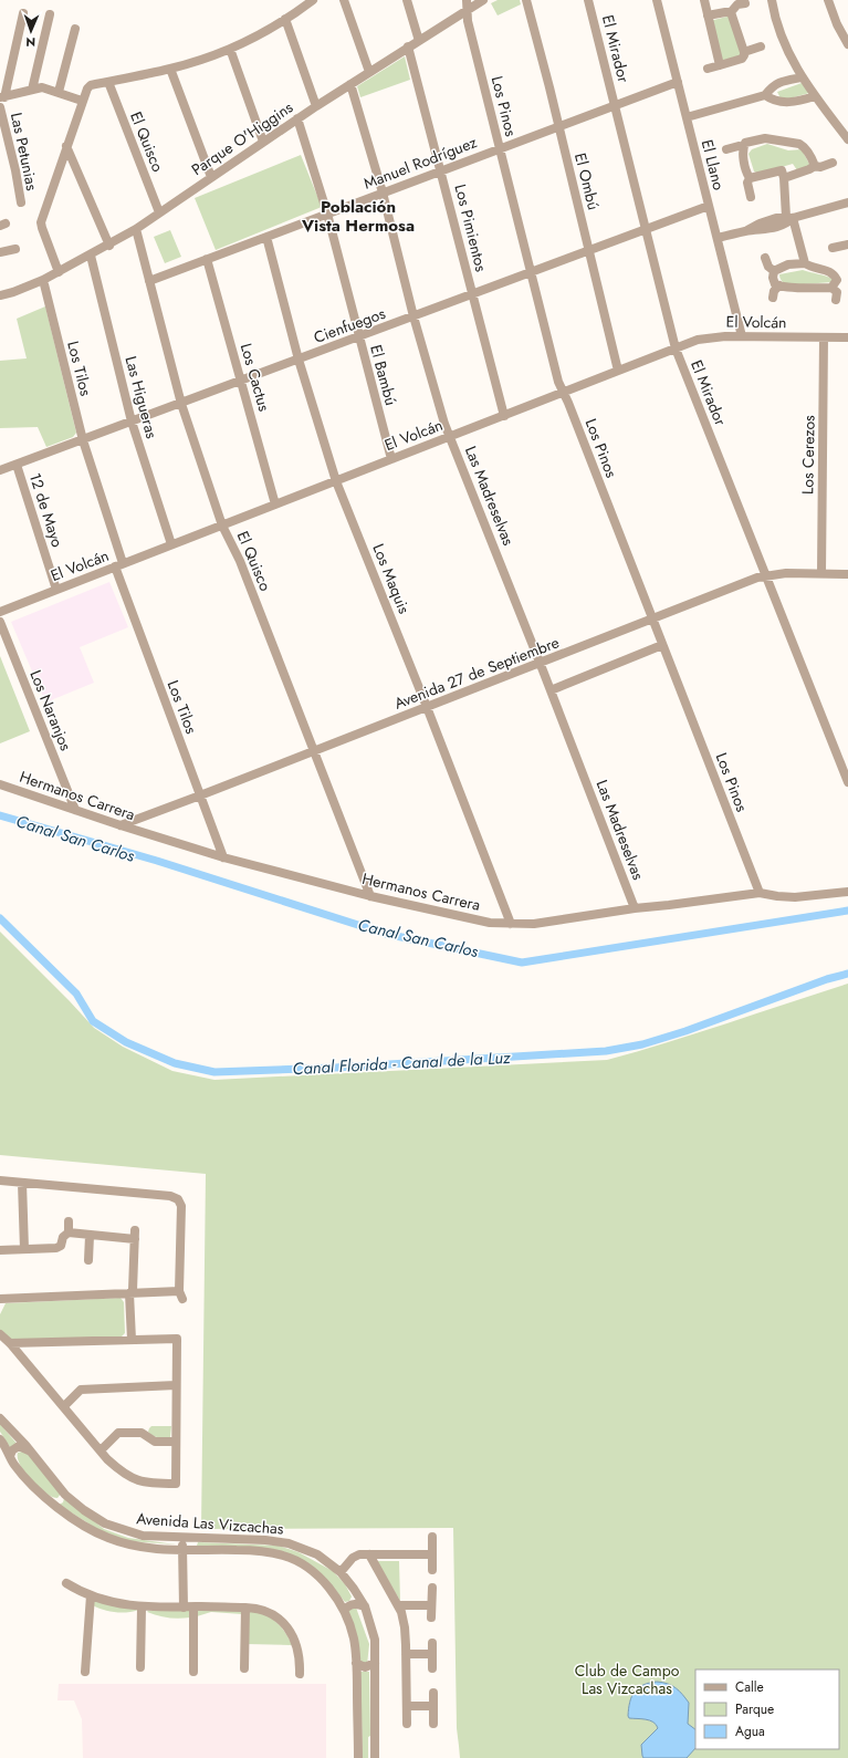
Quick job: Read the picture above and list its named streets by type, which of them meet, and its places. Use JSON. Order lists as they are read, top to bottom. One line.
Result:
{"streets":{"street":["El Mirador","Los Pinos","Parque O'Higgins","El Quisco","Las Petunias","Manuel Rodríguez","El Llano","El Ombú","Los Pimientos","El Volcán","Cienfuegos","Los Tilos","El Bambú","Los Cactus","Las Higueras","Los Cerezos","Las Madreselvas","12 de Mayo","Los Maquis","Avenida 27 de Septiembre","Los Naranjos","Hermanos Carrera","Avenida Las Vizcachas"]},"crossings":[["El Mirador","Manuel Rodríguez"],["El Mirador","El Volcán"],["El Mirador","Cienfuegos"],["El Mirador","Avenida 27 de Septiembre"],["Los Pinos","Parque O'Higgins"],["Los Pinos","Manuel Rodríguez"],["Los Pinos","El Volcán"],["Los Pinos","Cienfuegos"],["Los Pinos","Avenida 27 de Septiembre"],["Los Pinos","Hermanos Carrera"],["Parque O'Higgins","El Quisco"],["Parque O'Higgins","Los Pimientos"],["Parque O'Higgins","Los Tilos"],["Parque O'Higgins","El Bambú"],["Parque O'Higgins","Las Higueras"],["Parque O'Higgins","Las Madreselvas"],["El Quisco","Manuel Rodríguez"],["El Quisco","El Volcán"],["El Quisco","Cienfuegos"],["El Quisco","Avenida 27 de Septiembre"],["El Quisco","Hermanos Carrera"],["Manuel Rodríguez","El Llano"],["Manuel Rodríguez","El Ombú"],["Manuel Rodríguez","Los Pimientos"],["Manuel Rodríguez","El Bambú"],["Manuel Rodríguez","Los Cactus"],["Manuel Rodríguez","Las Madreselvas"],["Manuel Rodríguez","Los Maquis"],["El Llano","El Volcán"],["El Llano","Cienfuegos"],["El Ombú","El Volcán"],["El Ombú","Cienfuegos"],["Los Pimientos","El Volcán"],["Los Pimientos","Cienfuegos"],["El Volcán","Los Tilos"],["El Volcán","El Bambú"],["El Volcán","Los Cactus"],["El Volcán","Las Higueras"],["El Volcán","Los Cerezos"],["El Volcán","Las Madreselvas"],["El Volcán","12 de Mayo"],["El Volcán","Los Maquis"],["Cienfuegos","Los Tilos"],["Cienfuegos","El Bambú"],["Cienfuegos","Los Cactus"],["Cienfuegos","Las Higueras"],["Cienfuegos","Las Madreselvas"],["Cienfuegos","12 de Mayo"],["Cienfuegos","Los Maquis"],["Los Tilos","Avenida 27 de Septiembre"],["Los Tilos","Hermanos Carrera"],["Los Cerezos","Avenida 27 de Septiembre"],["Las Madreselvas","Avenida 27 de Septiembre"],["Las Madreselvas","Hermanos Carrera"],["Los Maquis","Avenida 27 de Septiembre"],["Los Maquis","Hermanos Carrera"],["Avenida 27 de Septiembre","Hermanos Carrera"],["Los Naranjos","Hermanos Carrera"]],"districts":["Población Vista Hermosa"],"water":["Canal San Carlos","Canal Florida - Canal de la Luz"],"parks":["Club de Campo Las Vizcachas"],"legend":["Calle","Parque","Agua"],"north":"bottom"}
